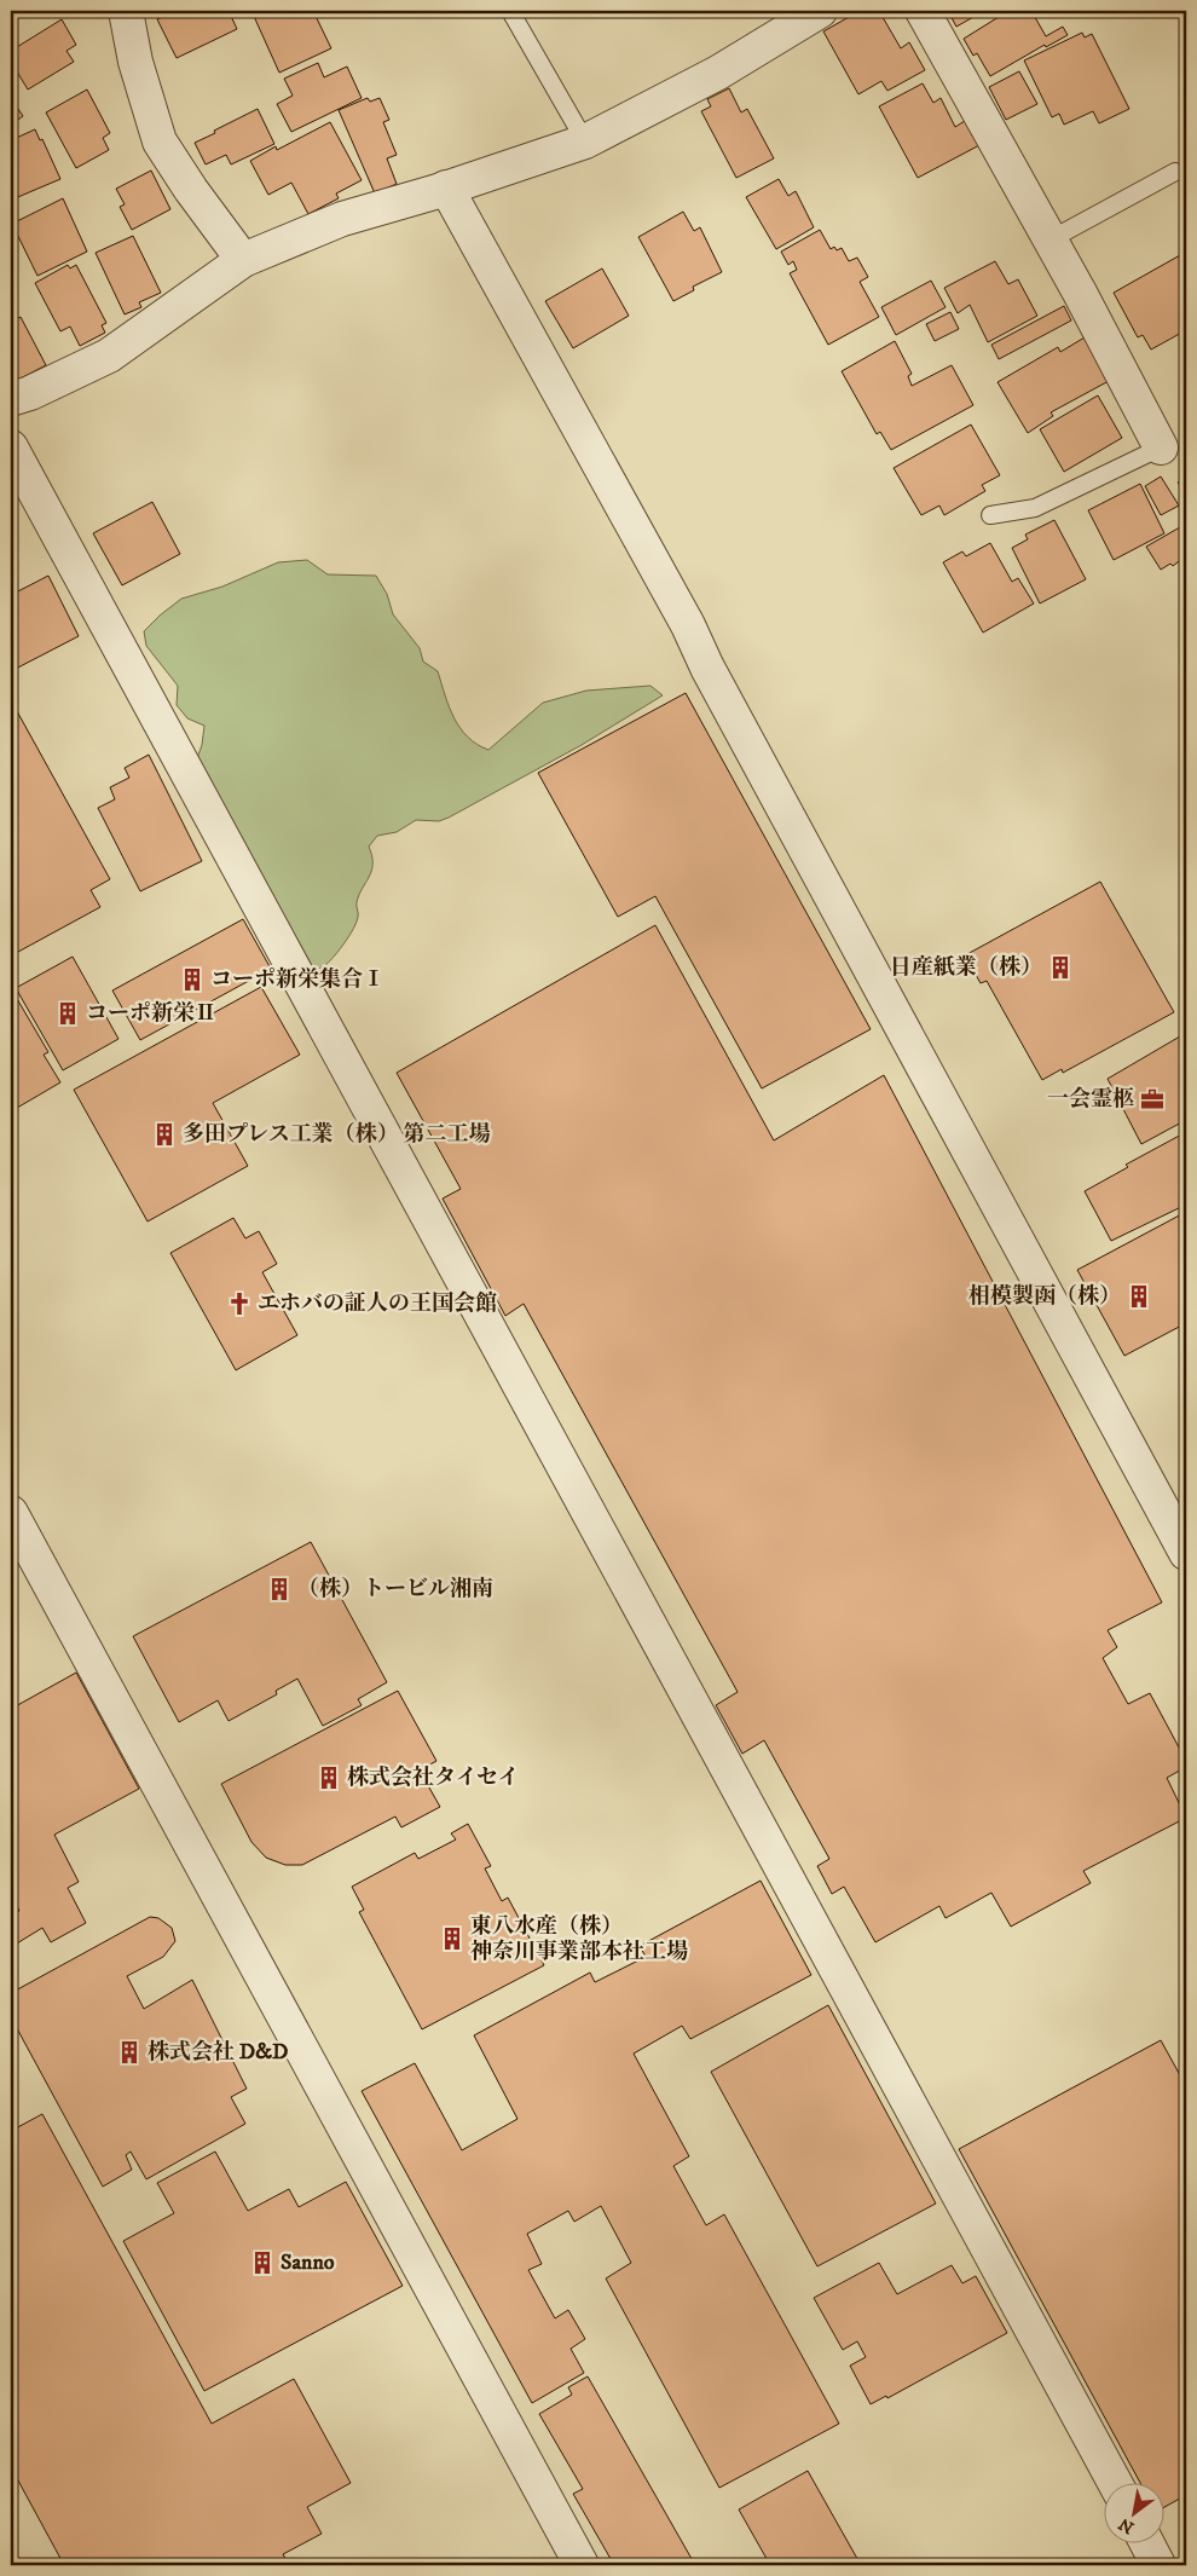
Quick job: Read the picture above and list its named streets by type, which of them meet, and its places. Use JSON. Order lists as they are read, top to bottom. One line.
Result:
{"places":{"building":["日産紙業（株）","コーポ新栄集合Ⅰ","コーポ新栄Ⅱ","多田プレス工業（株） 第二工場","相模製函（株）","（株）トービル湘南","株式会社タイセイ","東八水産（株） 神奈川事業部本社工場","株式会社 D&D","Sanno"],"office":["一会霊柩"],"church":["エホバの証人の王国会館"]},"north":"bottom left"}
